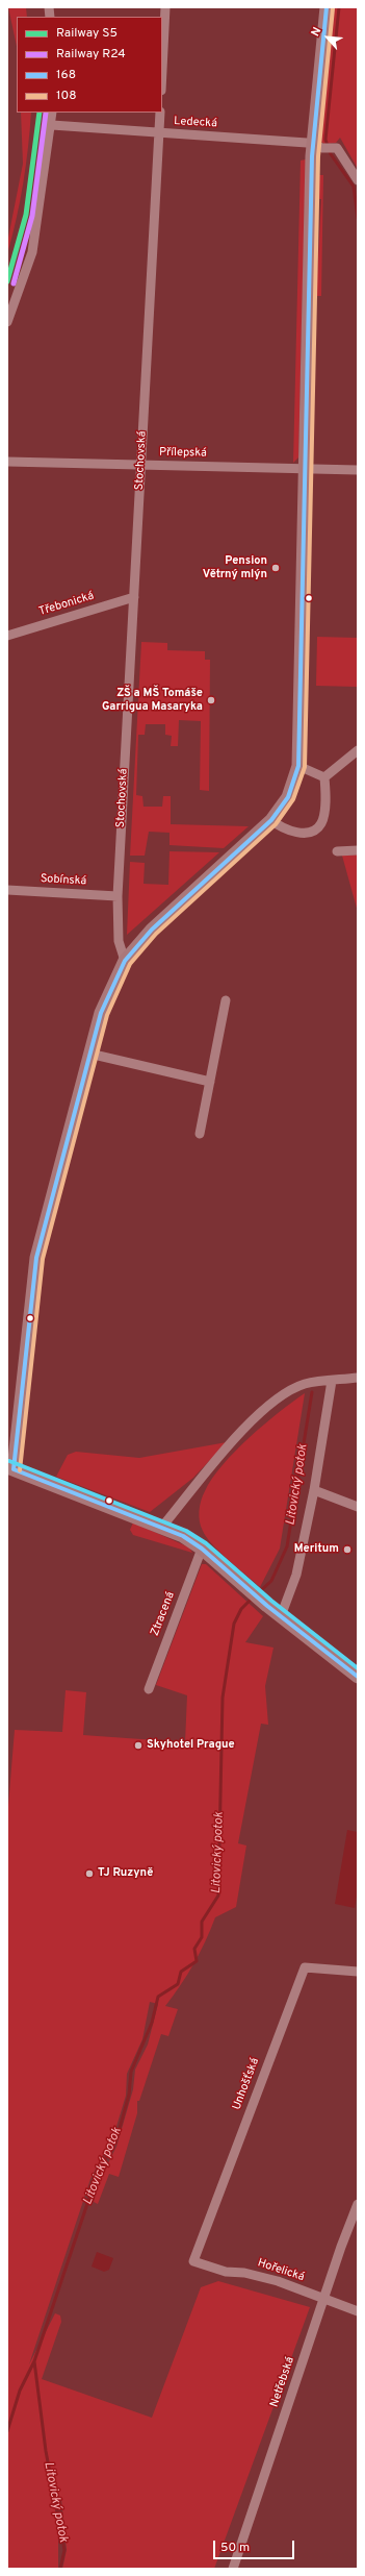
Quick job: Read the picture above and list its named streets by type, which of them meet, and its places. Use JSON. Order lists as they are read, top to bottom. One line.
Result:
{"streets":{"street":["Ledecká","Přílepská","Stochovská","Třebonická","Sobínská","Ztracená","Unhošťská","Hořelická","Netřebská"]},"crossings":[["Ledecká","Stochovská"],["Přílepská","Stochovská"],["Stochovská","Třebonická"],["Stochovská","Sobínská"],["Unhošťská","Hořelická"],["Hořelická","Netřebská"]],"water":["Litovický potok"],"places":["Pension Větrný mlýn","ZŠ a MŠ Tomáše Garrigua Masaryka","Meritum","Skyhotel Prague","TJ Ruzyně"],"lines":["transit line 168","transit line 108","rail line S5","rail line R24"],"legend":["Railway S5","Railway R24","168","108"],"scale_bar":"50 m","north":"top left"}
